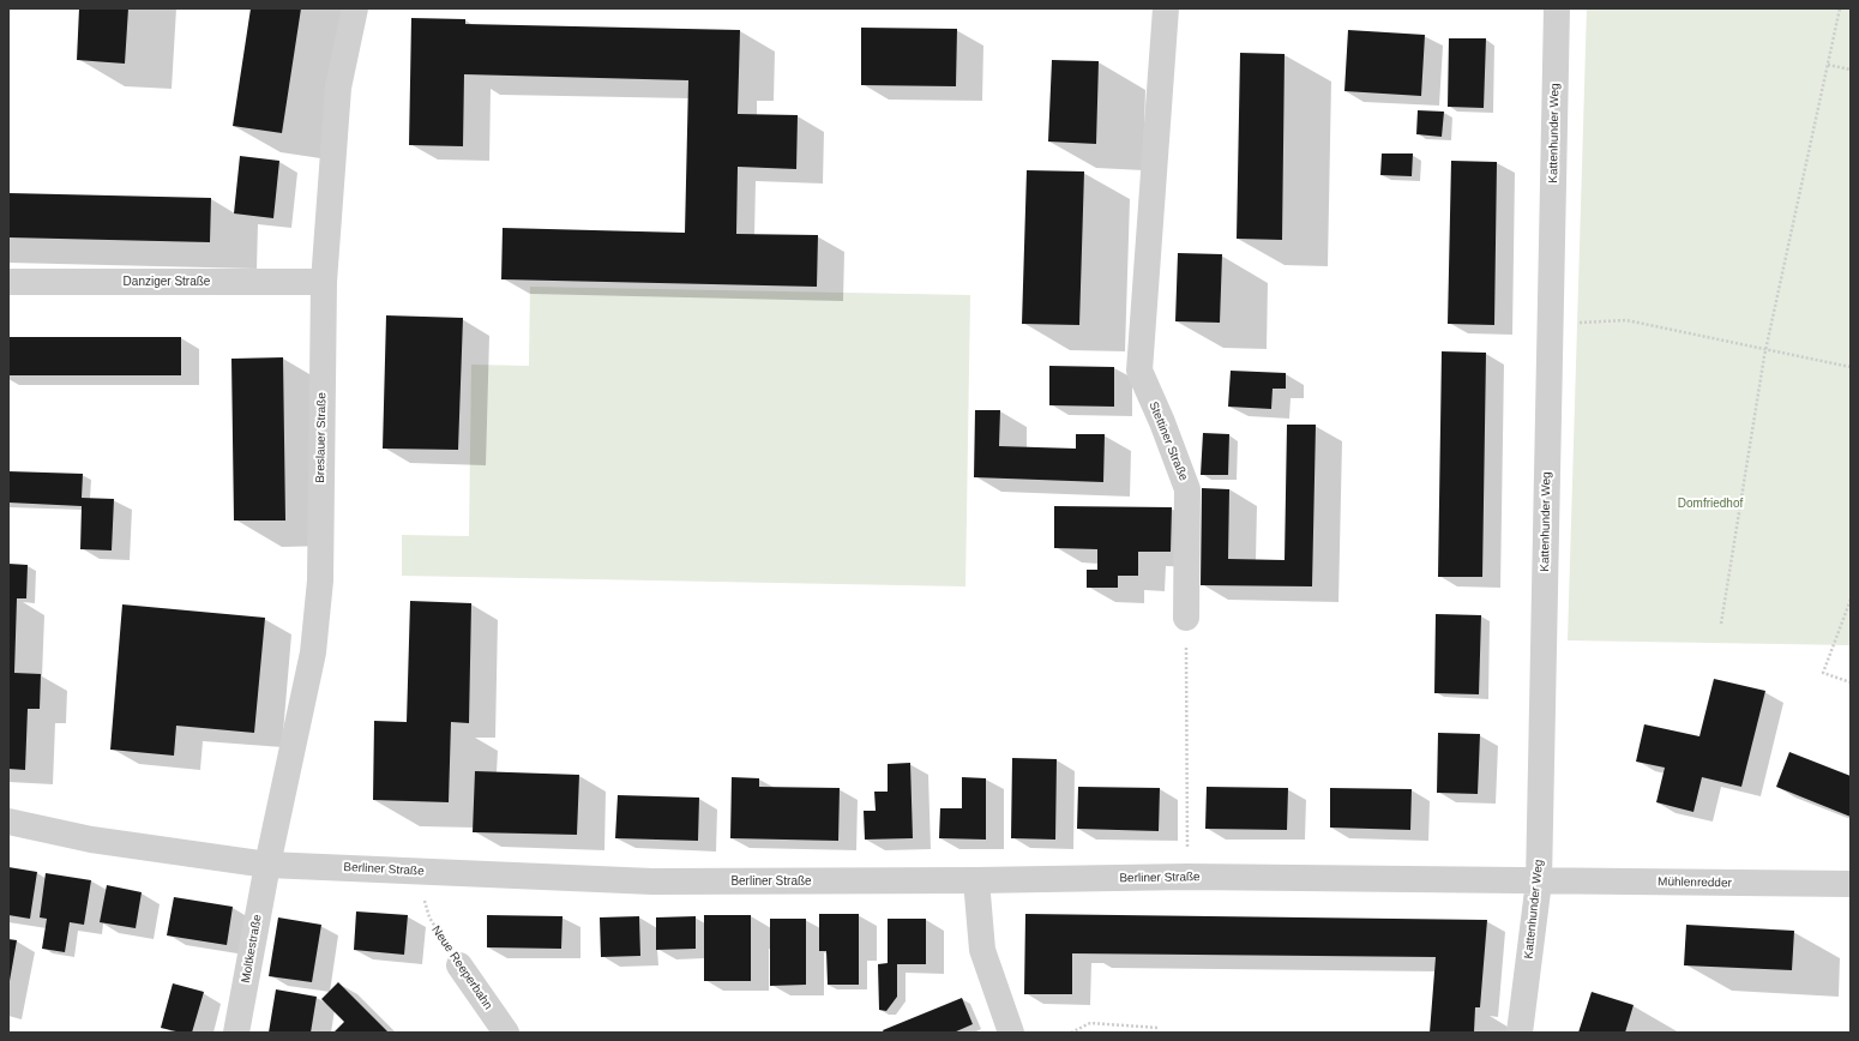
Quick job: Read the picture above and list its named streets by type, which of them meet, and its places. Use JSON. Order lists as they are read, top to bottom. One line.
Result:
{"streets":{"street":["Kattenhunder Weg","Danziger Straße","Breslauer Straße","Stettiner Straße","Berliner Straße","Mühlenredder","Moltkestraße","Neue Reeperbahn"]},"crossings":[["Kattenhunder Weg","Berliner Straße"],["Kattenhunder Weg","Mühlenredder"],["Danziger Straße","Breslauer Straße"],["Breslauer Straße","Berliner Straße"],["Breslauer Straße","Moltkestraße"],["Berliner Straße","Mühlenredder"],["Berliner Straße","Moltkestraße"],["Berliner Straße","Neue Reeperbahn"]],"parks":["Domfriedhof"]}
